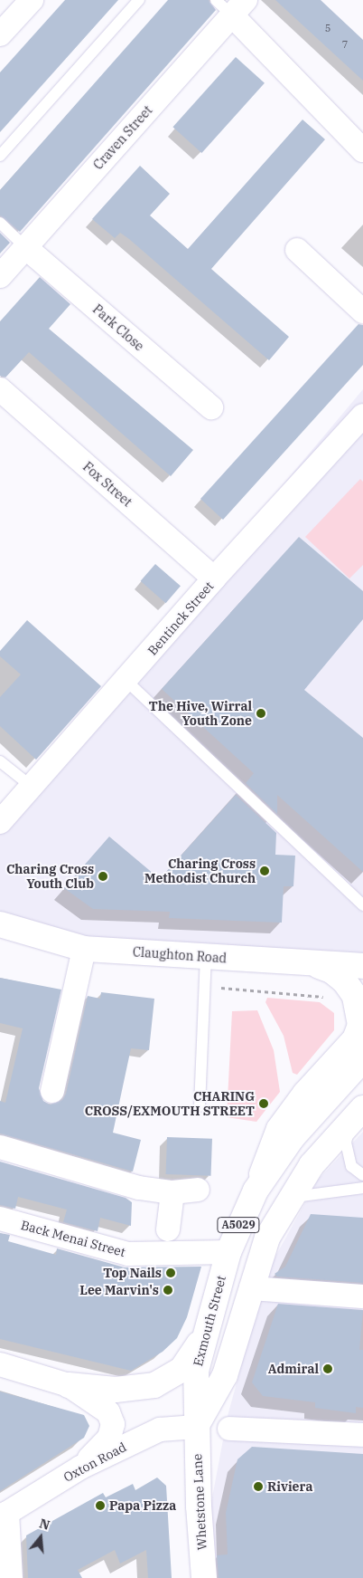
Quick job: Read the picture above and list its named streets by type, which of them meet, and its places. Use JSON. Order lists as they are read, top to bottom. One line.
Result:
{"streets":{"main road":["Claughton Road","A5029","Exmouth Street","Whetstone Lane"],"street":["Craven Street","Park Close","Fox Street","Bentinck Street","Back Menai Street","Oxton Road"]},"crossings":[["Craven Street","Park Close"],["Fox Street","Bentinck Street"],["A5029","Exmouth Street"],["A5029","Oxton Road"],["A5029","Whetstone Lane"],["Back Menai Street","Exmouth Street"],["Exmouth Street","Oxton Road"],["Exmouth Street","Whetstone Lane"],["Oxton Road","Whetstone Lane"]],"places":["The Hive, Wirral Youth Zone","Charing Cross Methodist Church","Charing Cross Youth Club","CHARING CROSS/EXMOUTH STREET","Top Nails","Lee Marvin's","Admiral","Riviera","Papa Pizza"],"house_numbers":["5","7"],"north":"top"}
